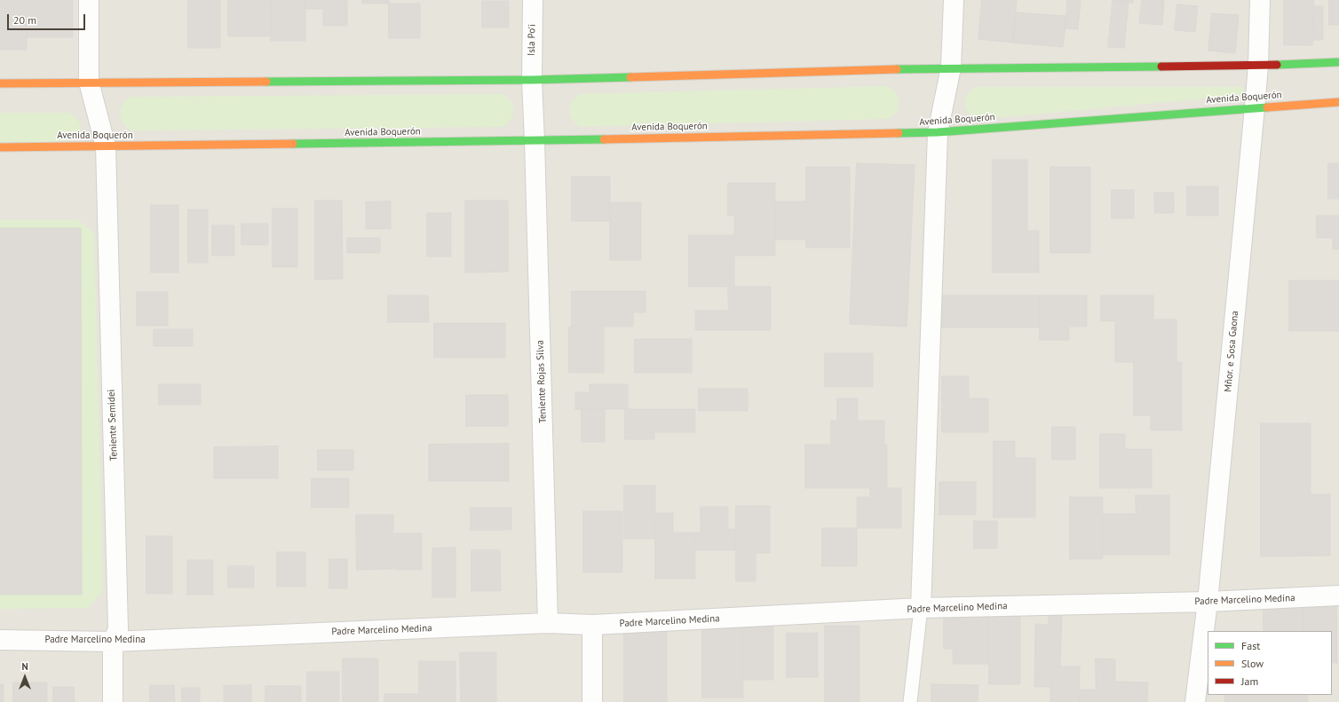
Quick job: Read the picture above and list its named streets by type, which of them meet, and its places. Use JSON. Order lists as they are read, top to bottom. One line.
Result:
{"streets":{"street":["Isla Po'i","Avenida Boquerón","Mñor. e Sosa Gaona","Teniente Rojas Silva","Teniente Semidei","Padre Marcelino Medina"]},"crossings":[["Isla Po'i","Avenida Boquerón"],["Isla Po'i","Teniente Rojas Silva"],["Avenida Boquerón","Mñor. e Sosa Gaona"],["Avenida Boquerón","Teniente Rojas Silva"],["Avenida Boquerón","Teniente Semidei"],["Mñor. e Sosa Gaona","Padre Marcelino Medina"],["Teniente Rojas Silva","Padre Marcelino Medina"],["Teniente Semidei","Padre Marcelino Medina"]],"legend":["Fast","Slow","Jam"],"scale_bar":"20 m","north":"top"}
